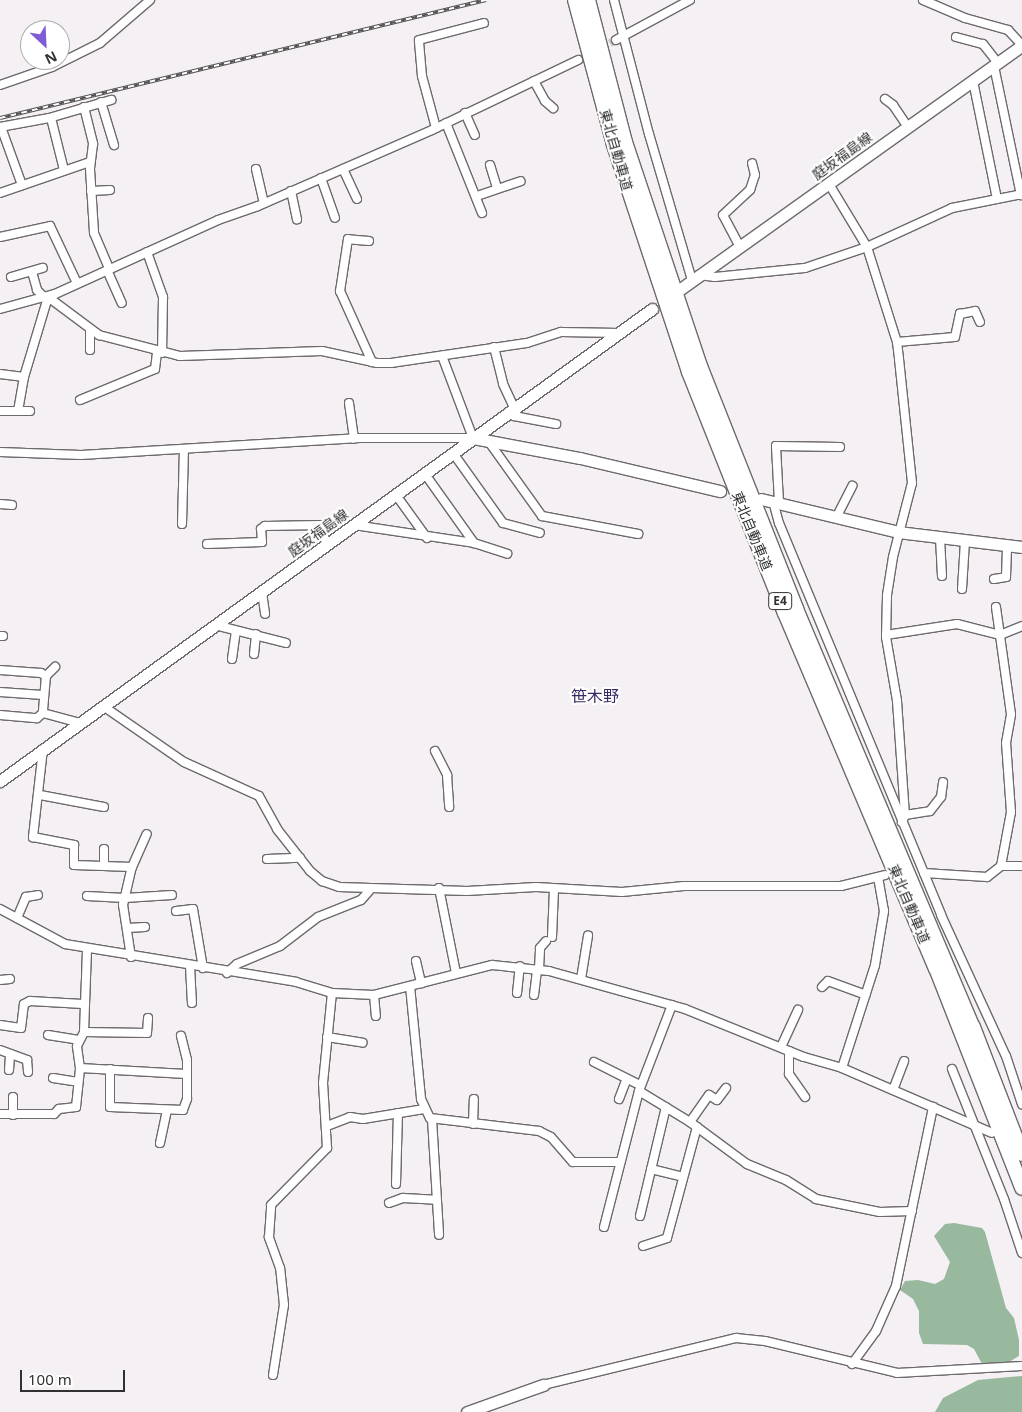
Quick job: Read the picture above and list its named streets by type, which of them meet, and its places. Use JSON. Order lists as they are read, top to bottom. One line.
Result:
{"streets":{"highway":["東北自動車道","E4"],"main road":["庭坂福島線"]},"districts":["笹木野"],"scale_bar":"100 m","north":"bottom right"}
